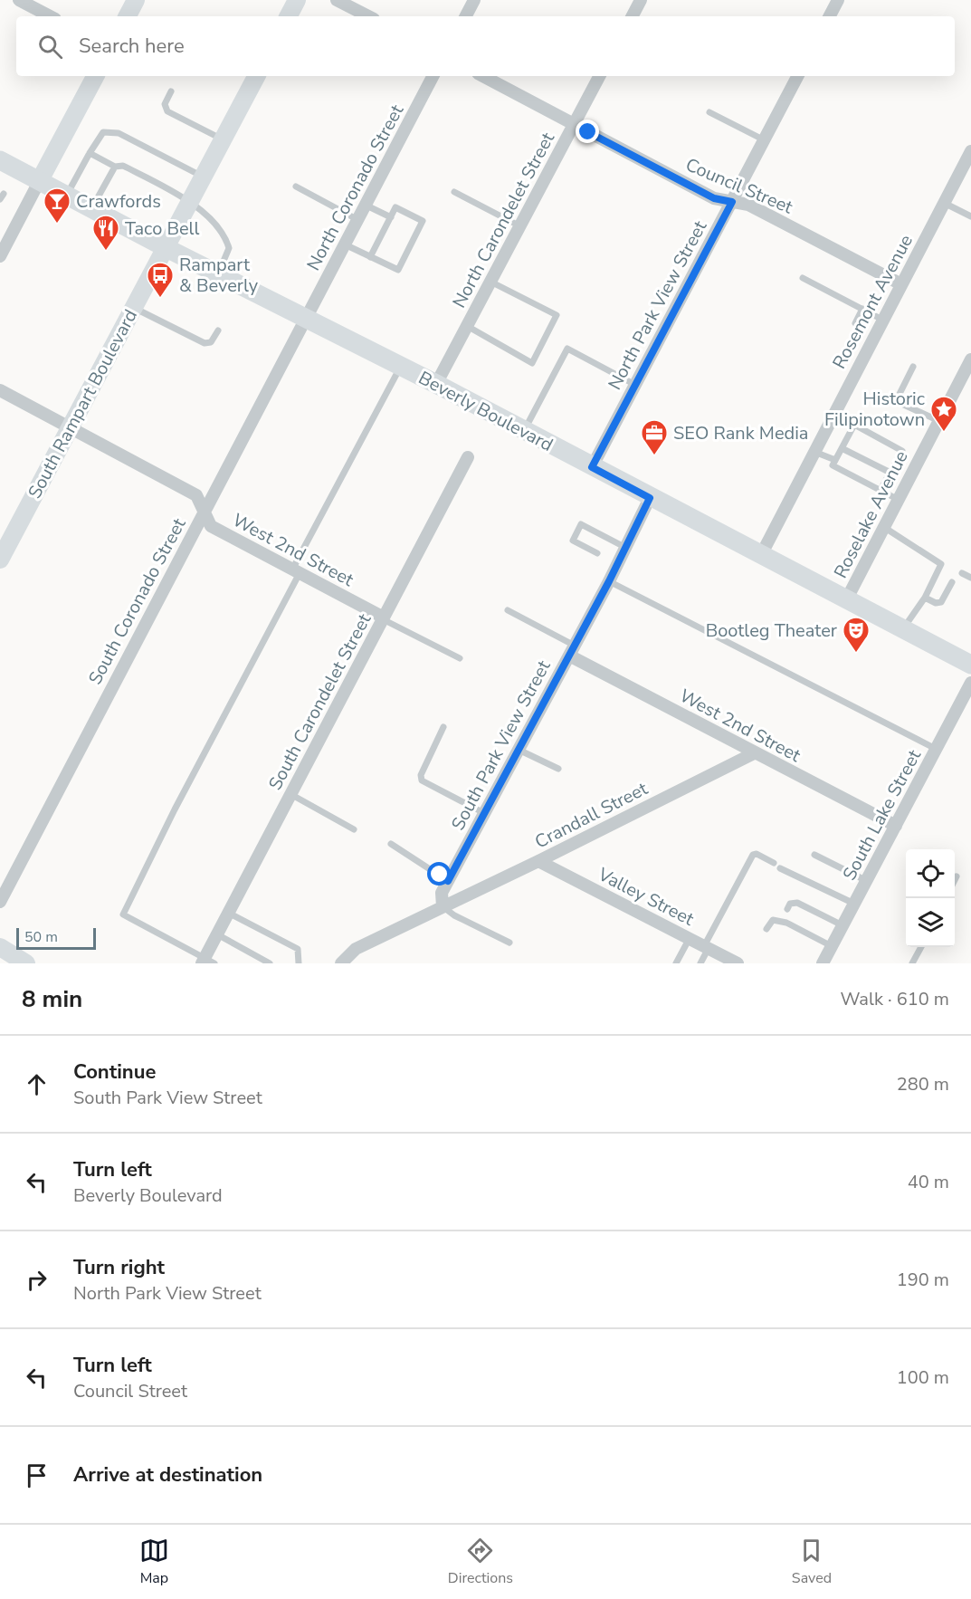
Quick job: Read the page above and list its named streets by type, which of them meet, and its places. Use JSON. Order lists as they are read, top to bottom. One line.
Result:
{"streets":{"main road":["Beverly Boulevard"],"street":["Council Street","North Coronado Street","North Carondelet Street","Rosemont Avenue","North Park View Street","South Rampart Boulevard","Roselake Avenue","West 2nd Street","South Coronado Street","South Carondelet Street","South Park View Street","Crandall Street","South Lake Street","Valley Street"]},"crossings":[["Council Street","North Carondelet Street"],["Council Street","Rosemont Avenue"],["Council Street","North Park View Street"],["North Coronado Street","Beverly Boulevard"],["North Coronado Street","South Coronado Street"],["North Carondelet Street","Beverly Boulevard"],["Rosemont Avenue","Beverly Boulevard"],["North Park View Street","Beverly Boulevard"],["South Rampart Boulevard","Beverly Boulevard"],["South Rampart Boulevard","West 2nd Street"],["Beverly Boulevard","Roselake Avenue"],["Beverly Boulevard","South Coronado Street"],["Beverly Boulevard","South Park View Street"],["West 2nd Street","South Coronado Street"],["West 2nd Street","South Carondelet Street"],["West 2nd Street","South Park View Street"],["West 2nd Street","Crandall Street"],["West 2nd Street","South Lake Street"],["South Park View Street","Crandall Street"],["Crandall Street","Valley Street"]],"places":{"bar":["Crawfords"],"restaurant":["Taco Bell"],"bus stop":["Rampart & Beverly"],"place":["Historic Filipinotown"],"office":["SEO Rank Media"],"theatre":["Bootleg Theater"]},"scale_bar":"50 m","page":{"search":"Search here","scale":"50 m","heading":["8 min","Walk · 610 m"],"list":[["Continue","South Park View Street","280 m"],["Turn left","Beverly Boulevard","40 m"],["Turn right","North Park View Street","190 m"],["Turn left","Council Street","100 m"],"Arrive at destination"],"nav":["Map","Directions","Saved"]}}
